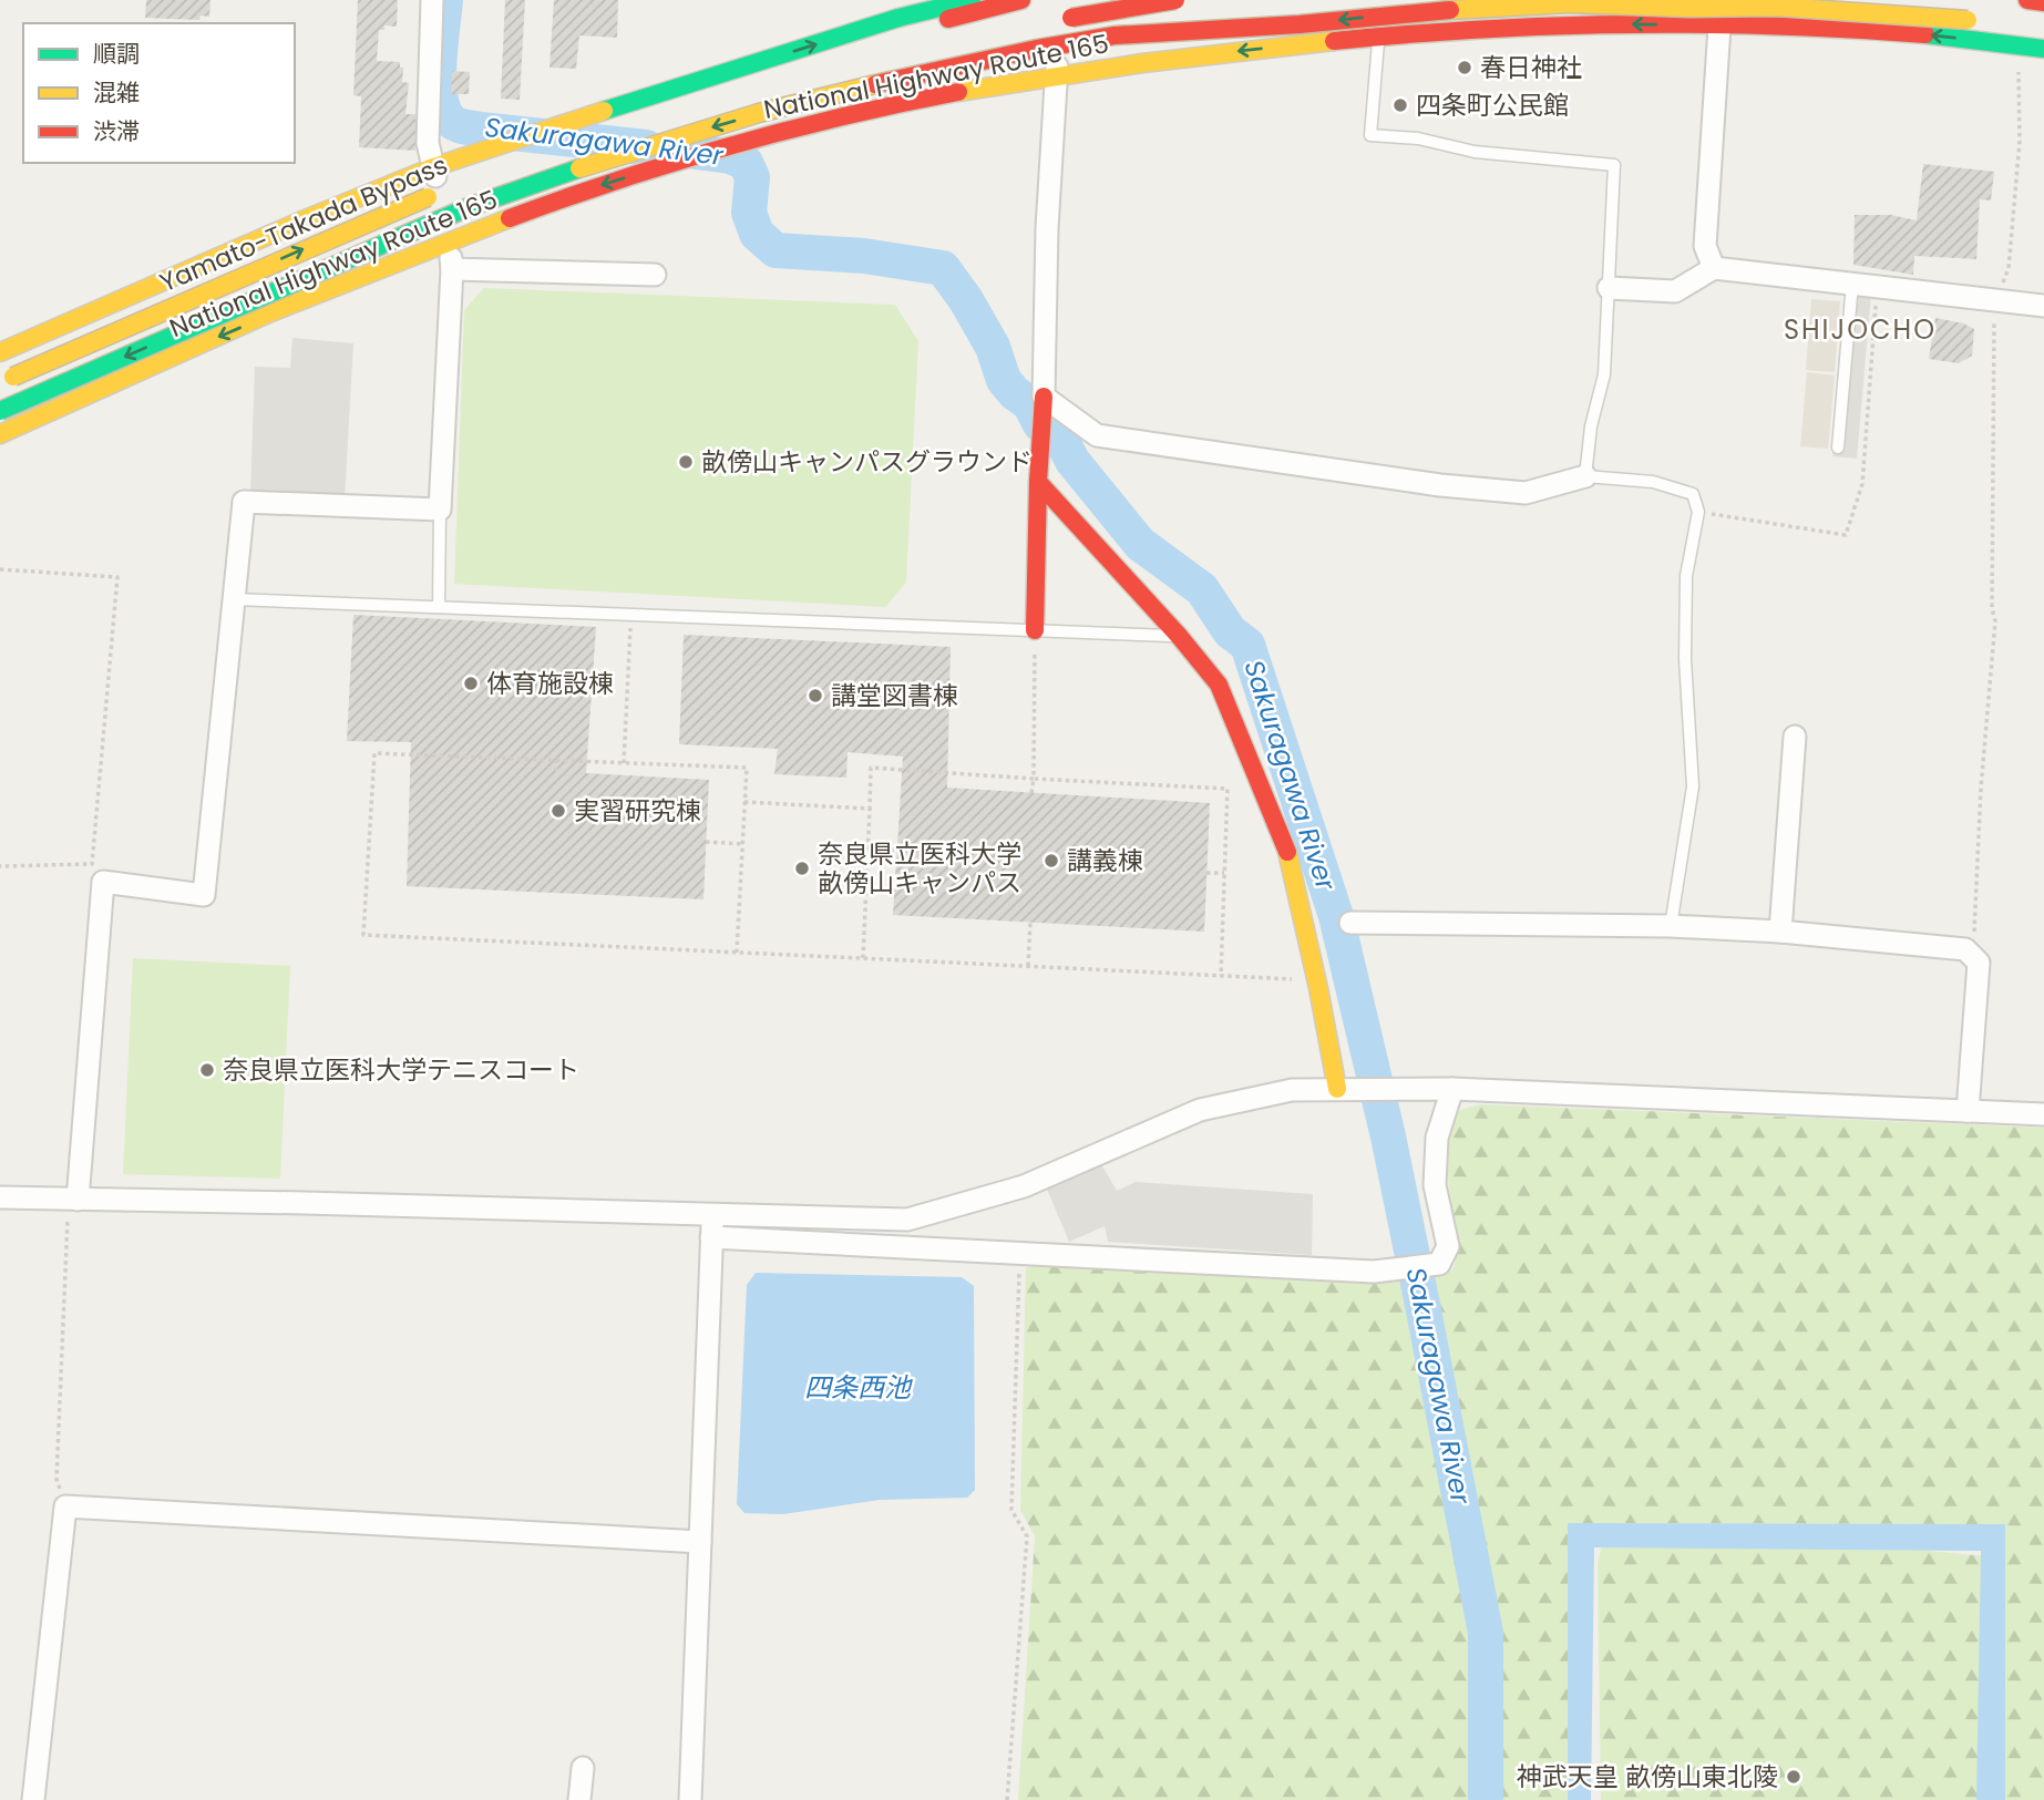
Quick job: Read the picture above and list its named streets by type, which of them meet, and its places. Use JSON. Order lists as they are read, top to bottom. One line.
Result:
{"streets":{"main road":["National Highway Route 165","Yamato-Takada Bypass"]},"districts":["SHIJOCHO"],"water":["Sakuragawa River","四条西池"],"places":["春日神社","四条町公民館","畝傍山キャンパスグラウンド","体育施設棟","講堂図書棟","実習研究棟","講義棟","奈良県立医科大学 畝傍山キャンパス","奈良県立医科大学テニスコート","神武天皇 畝傍山東北陵"],"legend":["順調","混雑","渋滞"]}
